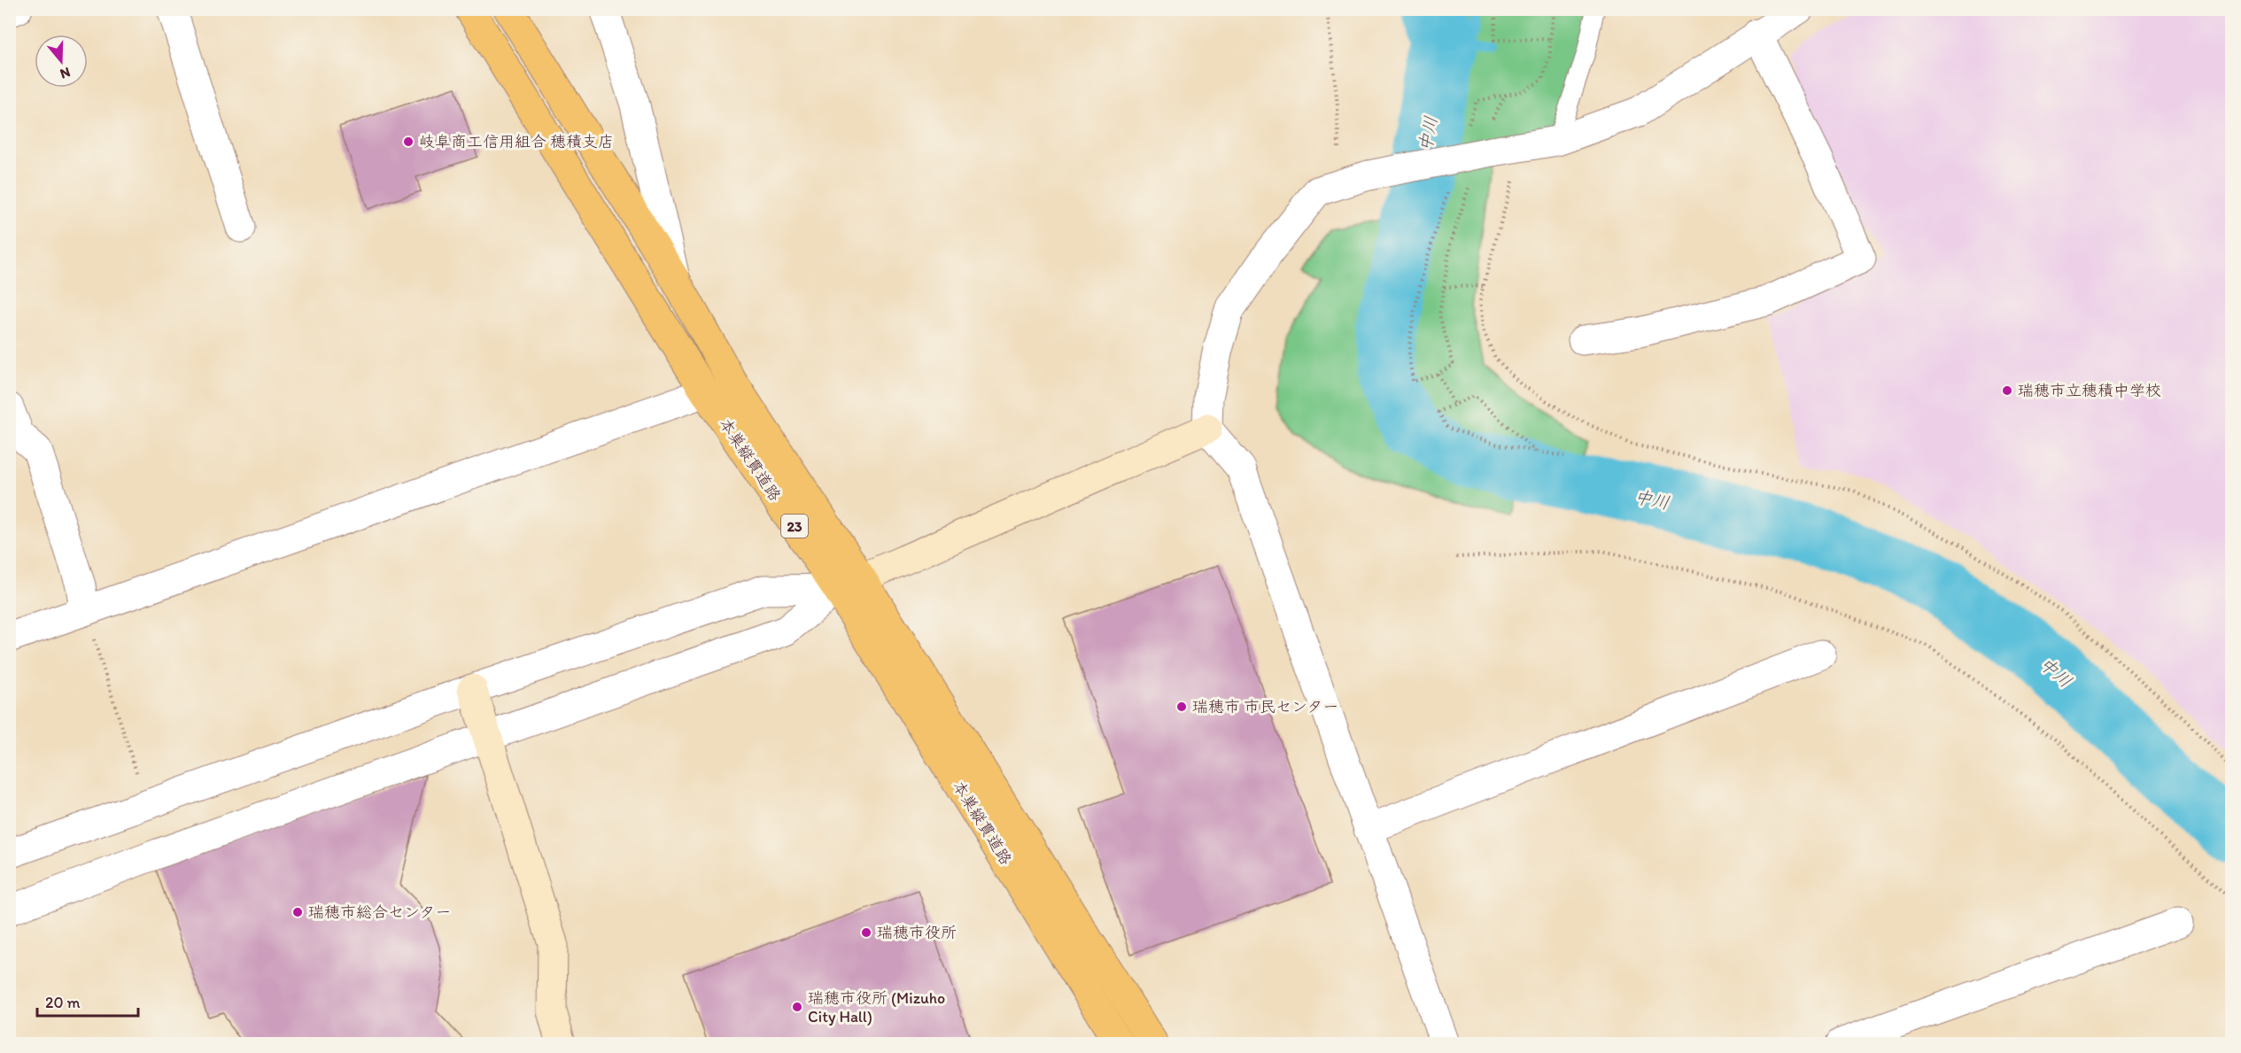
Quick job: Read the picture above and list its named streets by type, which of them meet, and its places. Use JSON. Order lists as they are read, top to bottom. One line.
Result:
{"streets":{"main road":["本巣縦貫道路","23"]},"water":["中川"],"places":["岐阜商工信用組合 穂積支店","瑞穂市立穂積中学校","瑞穂市 市民センター","瑞穂市総合センター","瑞穂市役所","瑞穂市役所 (Mizuho City Hall)"],"scale_bar":"20 m","north":"bottom"}
